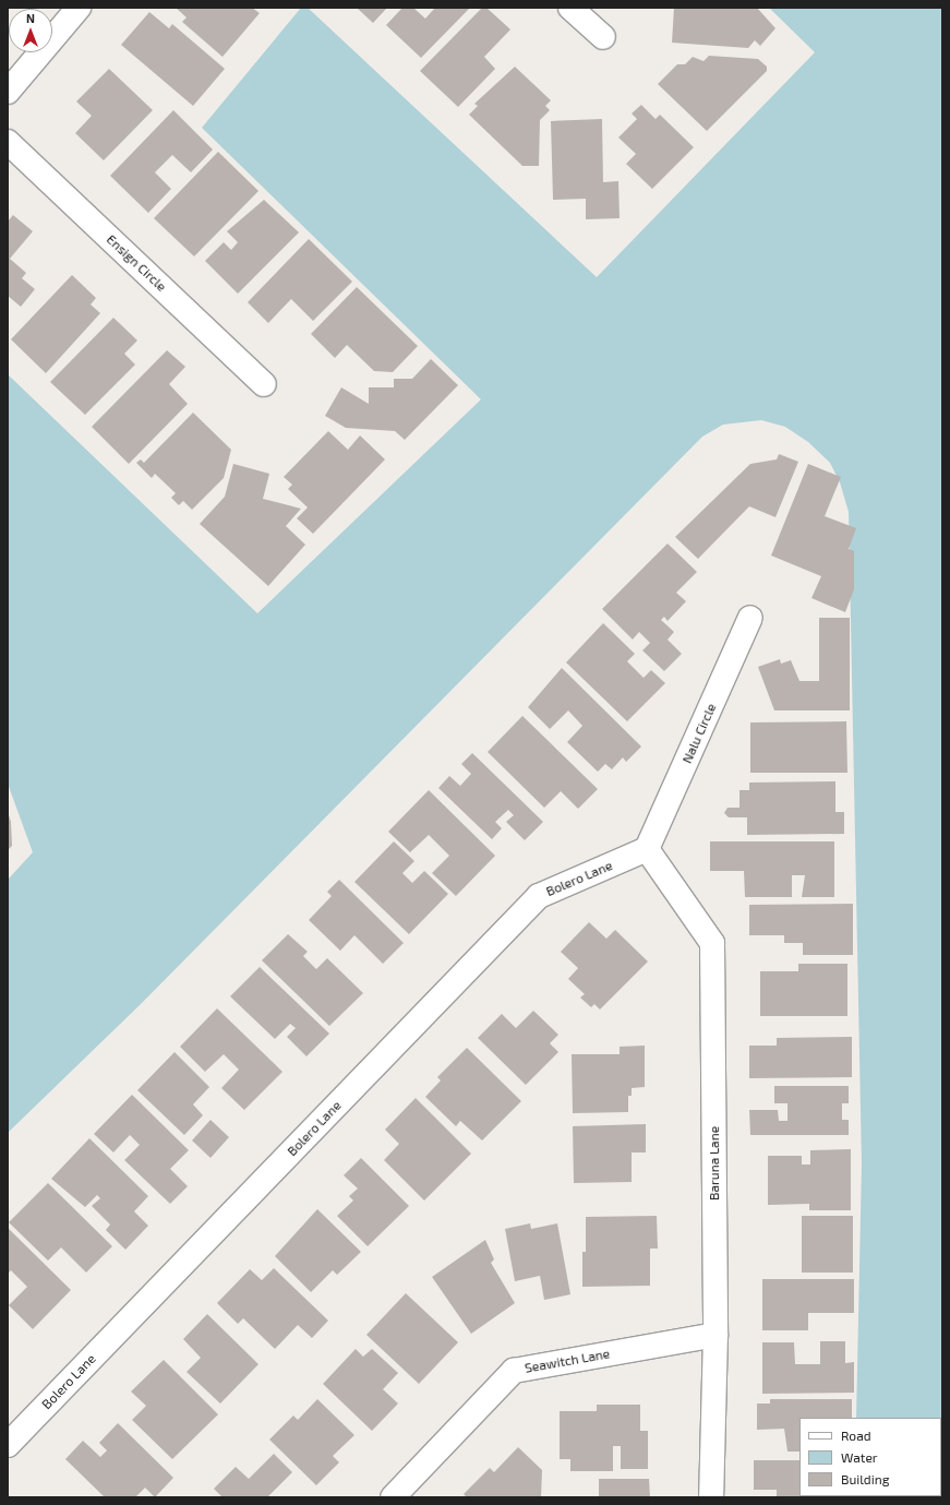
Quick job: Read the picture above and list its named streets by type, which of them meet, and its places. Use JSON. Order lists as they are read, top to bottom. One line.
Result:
{"streets":{"street":["Ensign Circle","Nalu Circle","Bolero Lane","Baruna Lane","Seawitch Lane"]},"crossings":[["Nalu Circle","Bolero Lane"],["Nalu Circle","Baruna Lane"],["Bolero Lane","Baruna Lane"],["Baruna Lane","Seawitch Lane"]],"legend":["Road","Water","Building"],"north":"top"}
